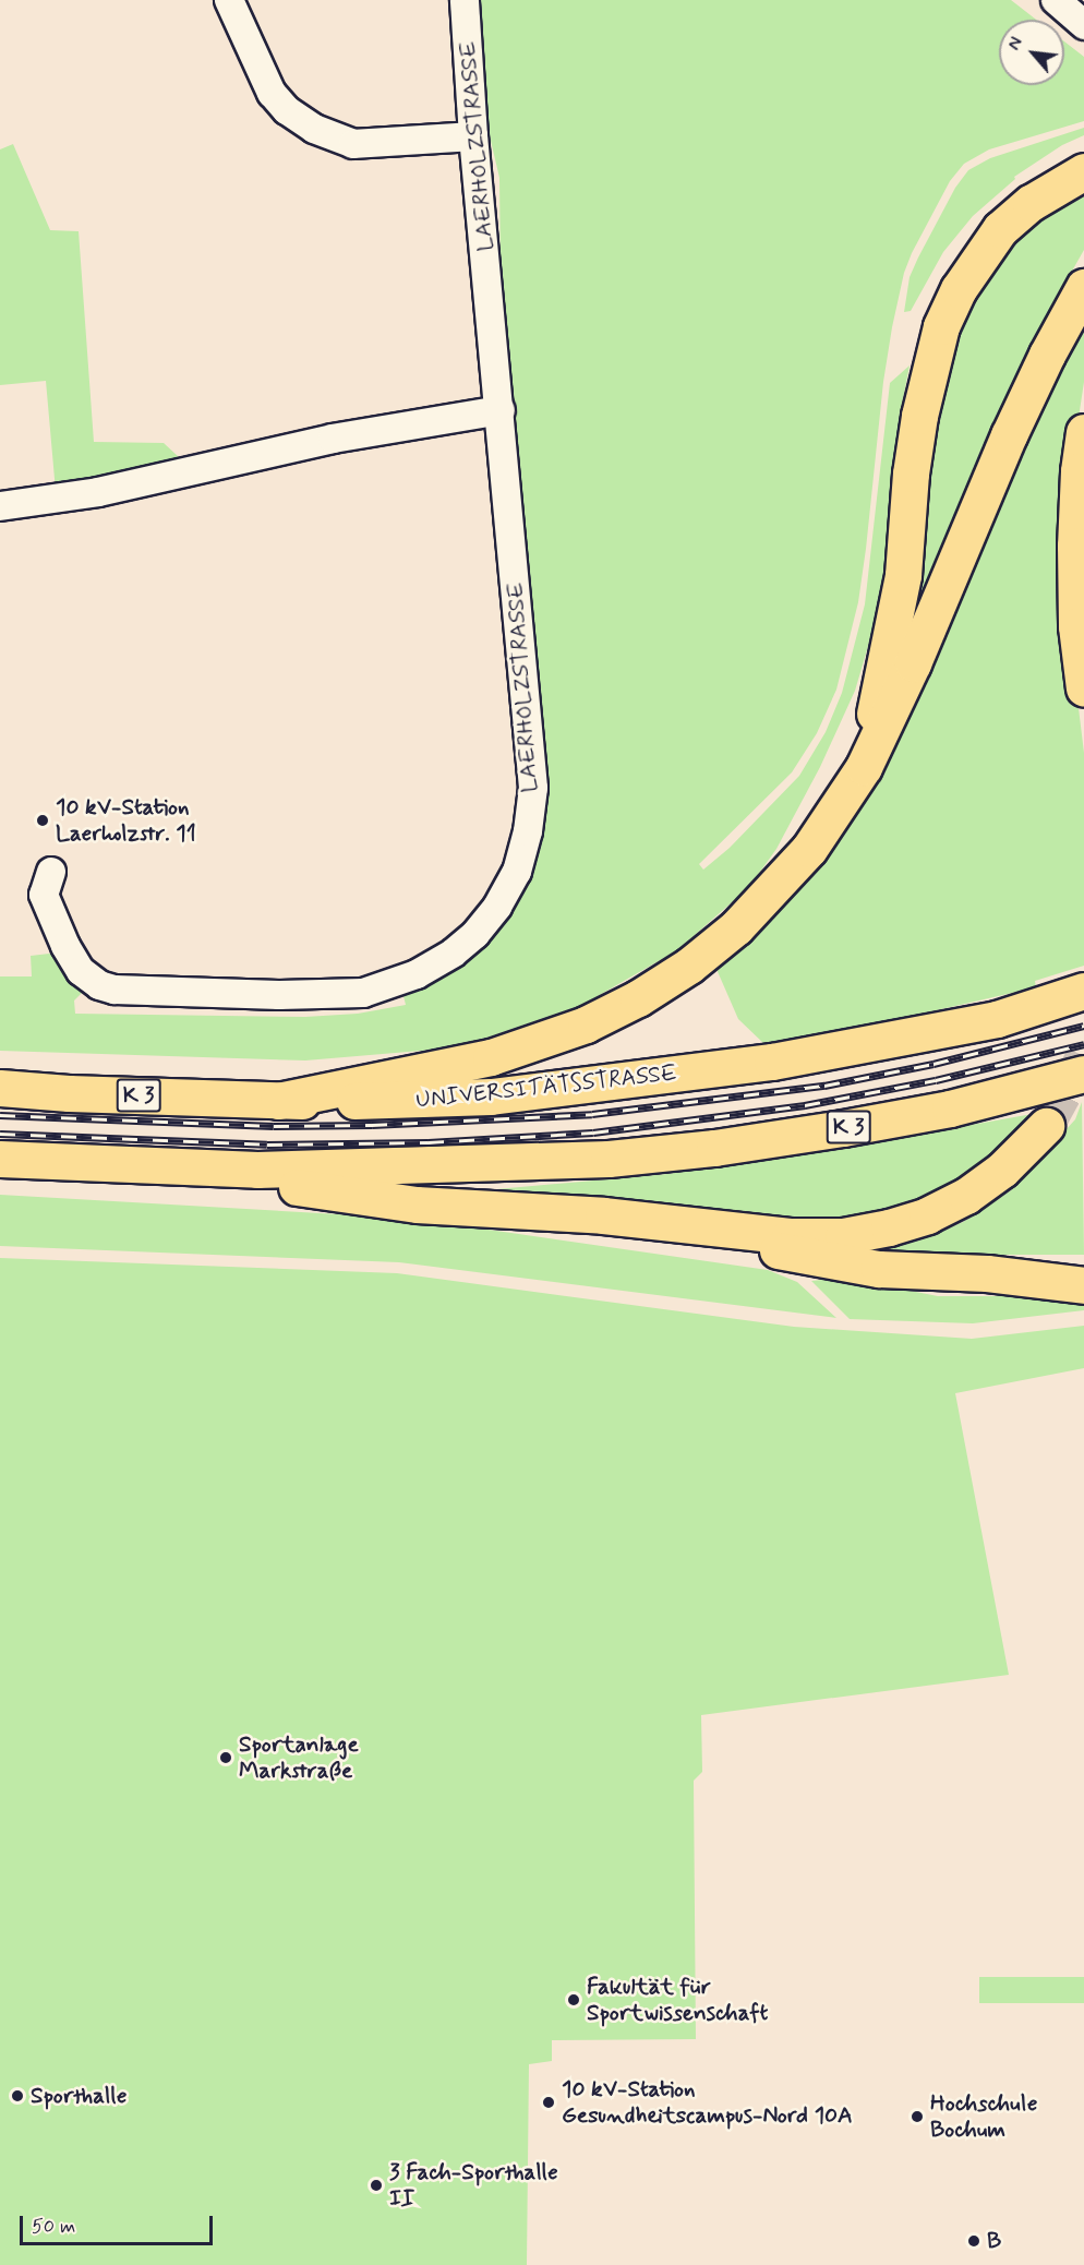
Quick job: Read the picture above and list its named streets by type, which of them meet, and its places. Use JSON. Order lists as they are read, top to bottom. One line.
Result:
{"streets":{"highway":["UNIVERSITÄTSSTRASSE","K 3"],"street":["LAERHOLZSTRASSE"]},"places":["10 kV-Station Laerholzstr. 11","Sportanlage Markstraße","Fakultät für Sportwissenschaft","Sporthalle","10 kV-Station Gesundheitscampus-Nord 10A","Hochschule Bochum","3 Fach-Sporthalle II","B"],"scale_bar":"50 m","north":"top left"}
